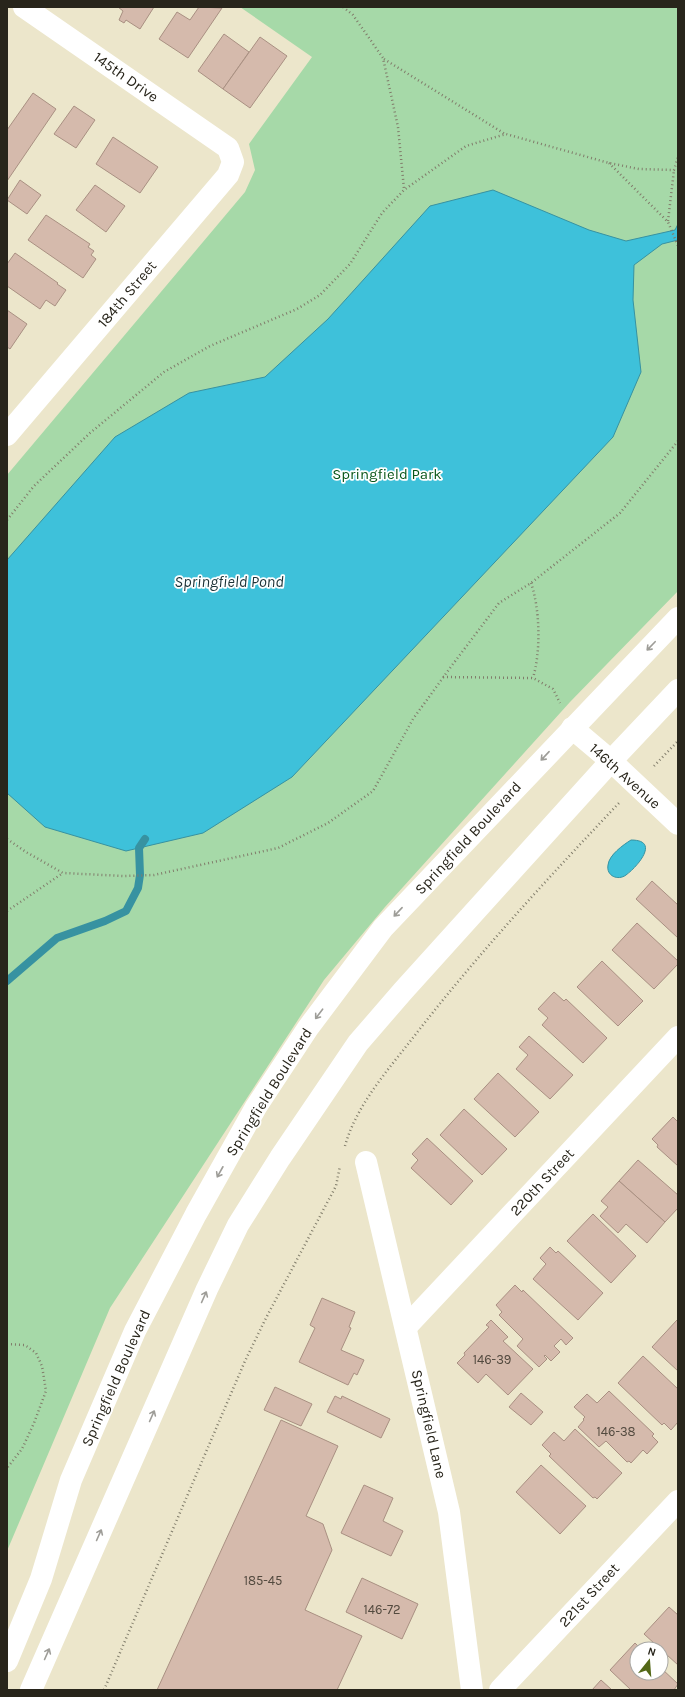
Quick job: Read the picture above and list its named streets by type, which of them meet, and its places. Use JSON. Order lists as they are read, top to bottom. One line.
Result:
{"streets":{"street":["145th Drive","184th Street","146th Avenue","Springfield Boulevard","220th Street","Springfield Lane","221st Street"]},"crossings":[["145th Drive","184th Street"],["146th Avenue","Springfield Boulevard"],["220th Street","Springfield Lane"]],"water":["Springfield Pond"],"parks":["Springfield Park"],"house_numbers":["146-39","146-38","185-45","146-72"],"north":"top"}
